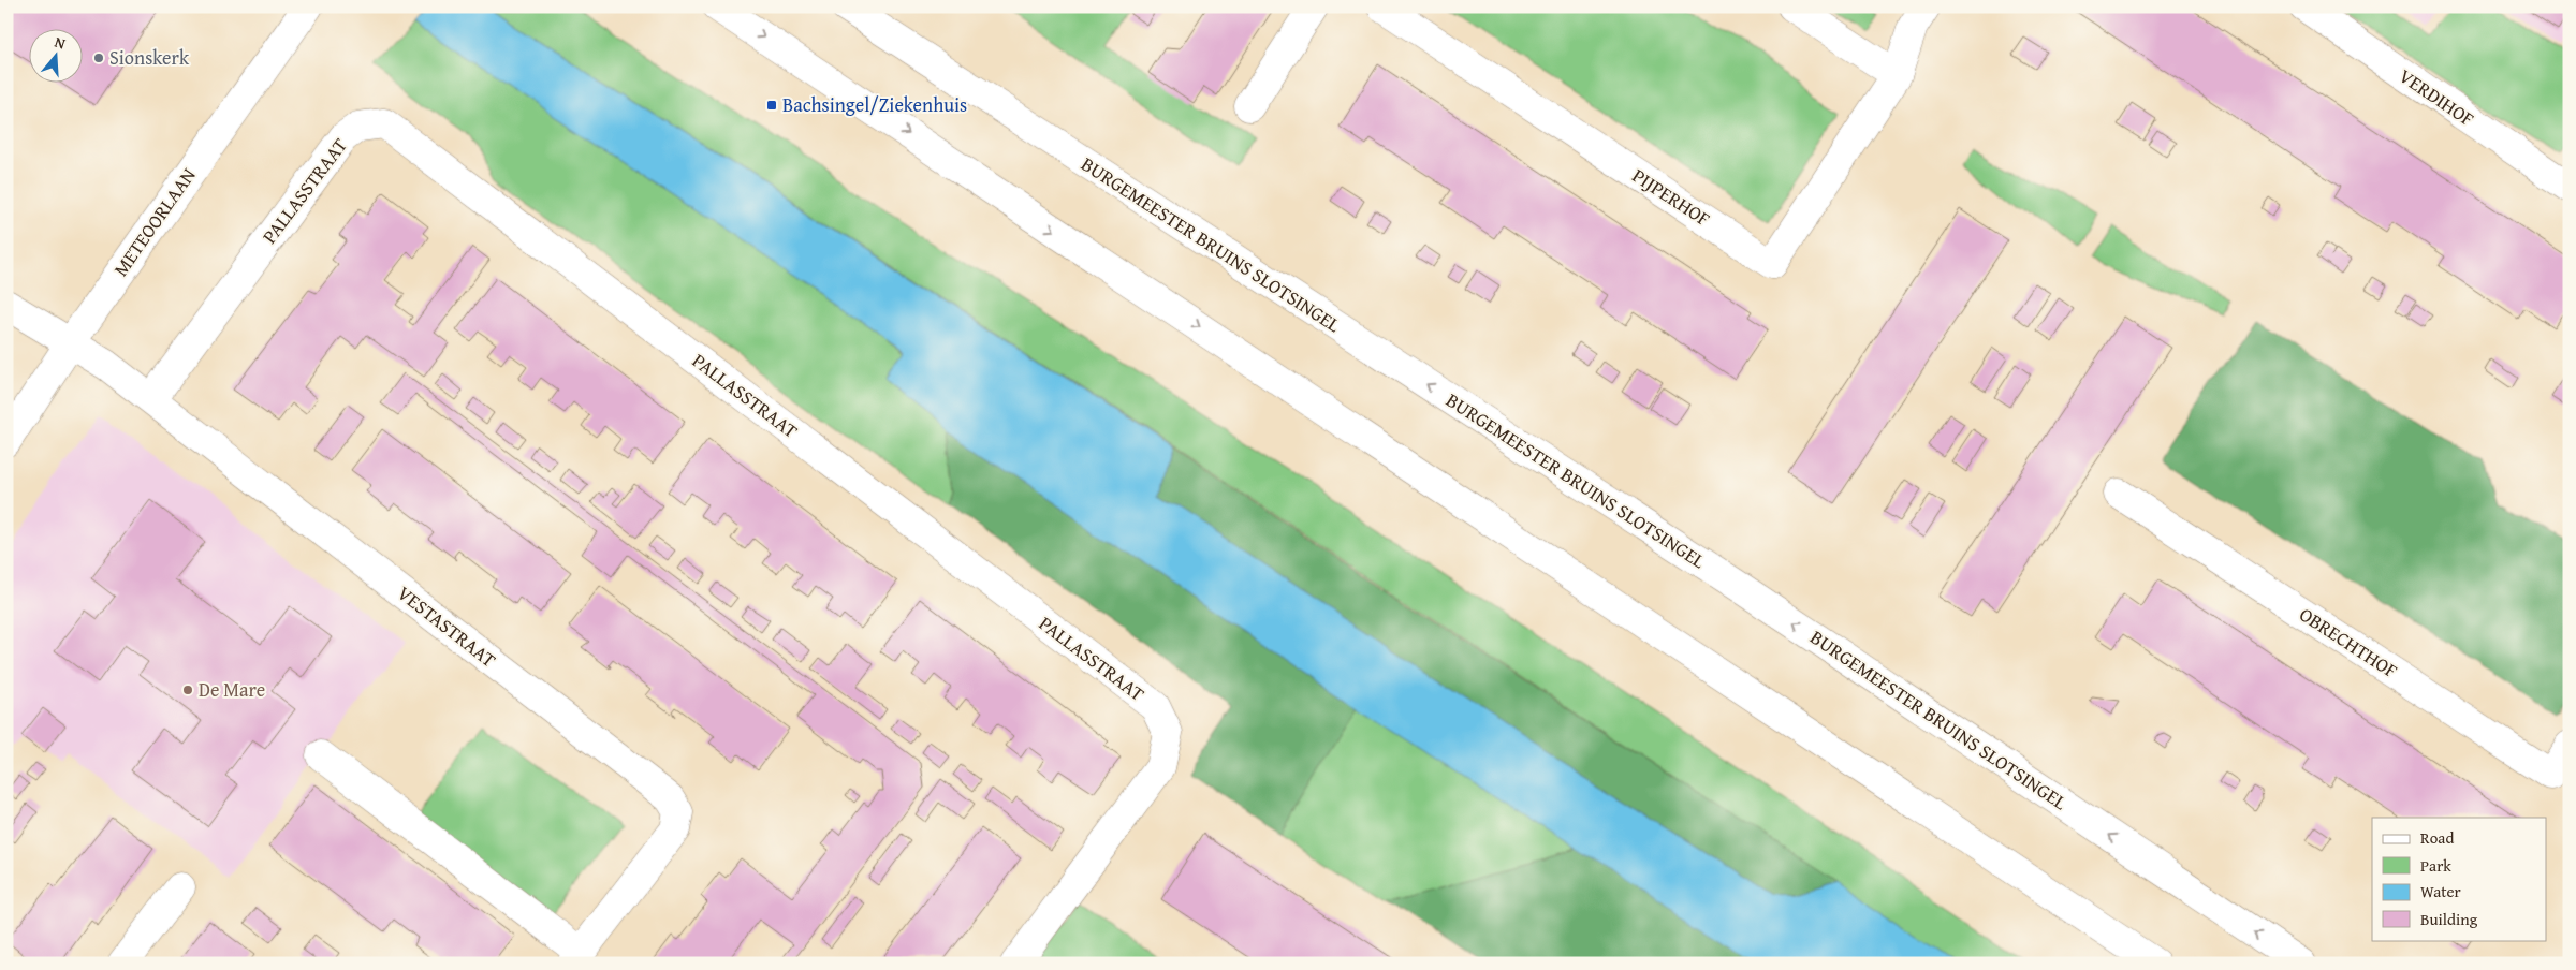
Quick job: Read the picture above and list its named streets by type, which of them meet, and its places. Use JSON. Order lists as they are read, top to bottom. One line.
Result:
{"streets":{"street":["VERDIHOF","PALLASSTRAAT","PIJPERHOF","METEOORLAAN","BURGEMEESTER BRUINS SLOTSINGEL","VESTASTRAAT","OBRECHTHOF"]},"crossings":[["PALLASSTRAAT","VESTASTRAAT"],["METEOORLAAN","VESTASTRAAT"]],"places":{"other":["Sionskerk","De Mare"],"transit":["Bachsingel/Ziekenhuis"]},"legend":["Road","Park","Water","Building"],"north":"top"}
